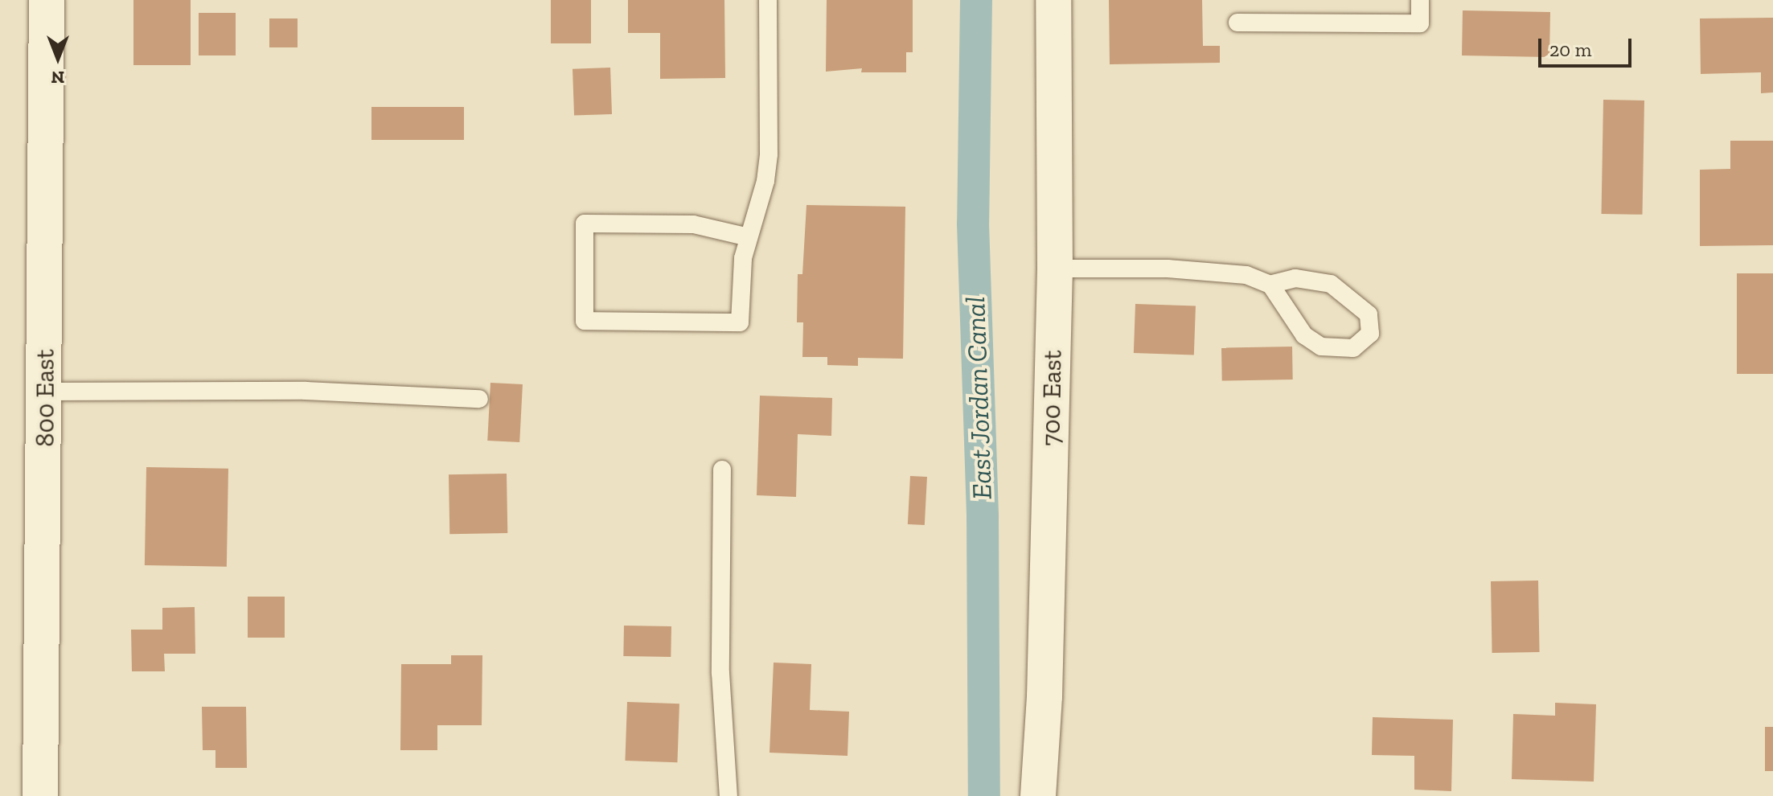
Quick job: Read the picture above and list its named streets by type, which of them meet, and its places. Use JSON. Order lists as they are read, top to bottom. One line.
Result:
{"streets":{"street":["800 East","700 East"]},"water":["East Jordan Canal"],"scale_bar":"20 m","north":"bottom"}
